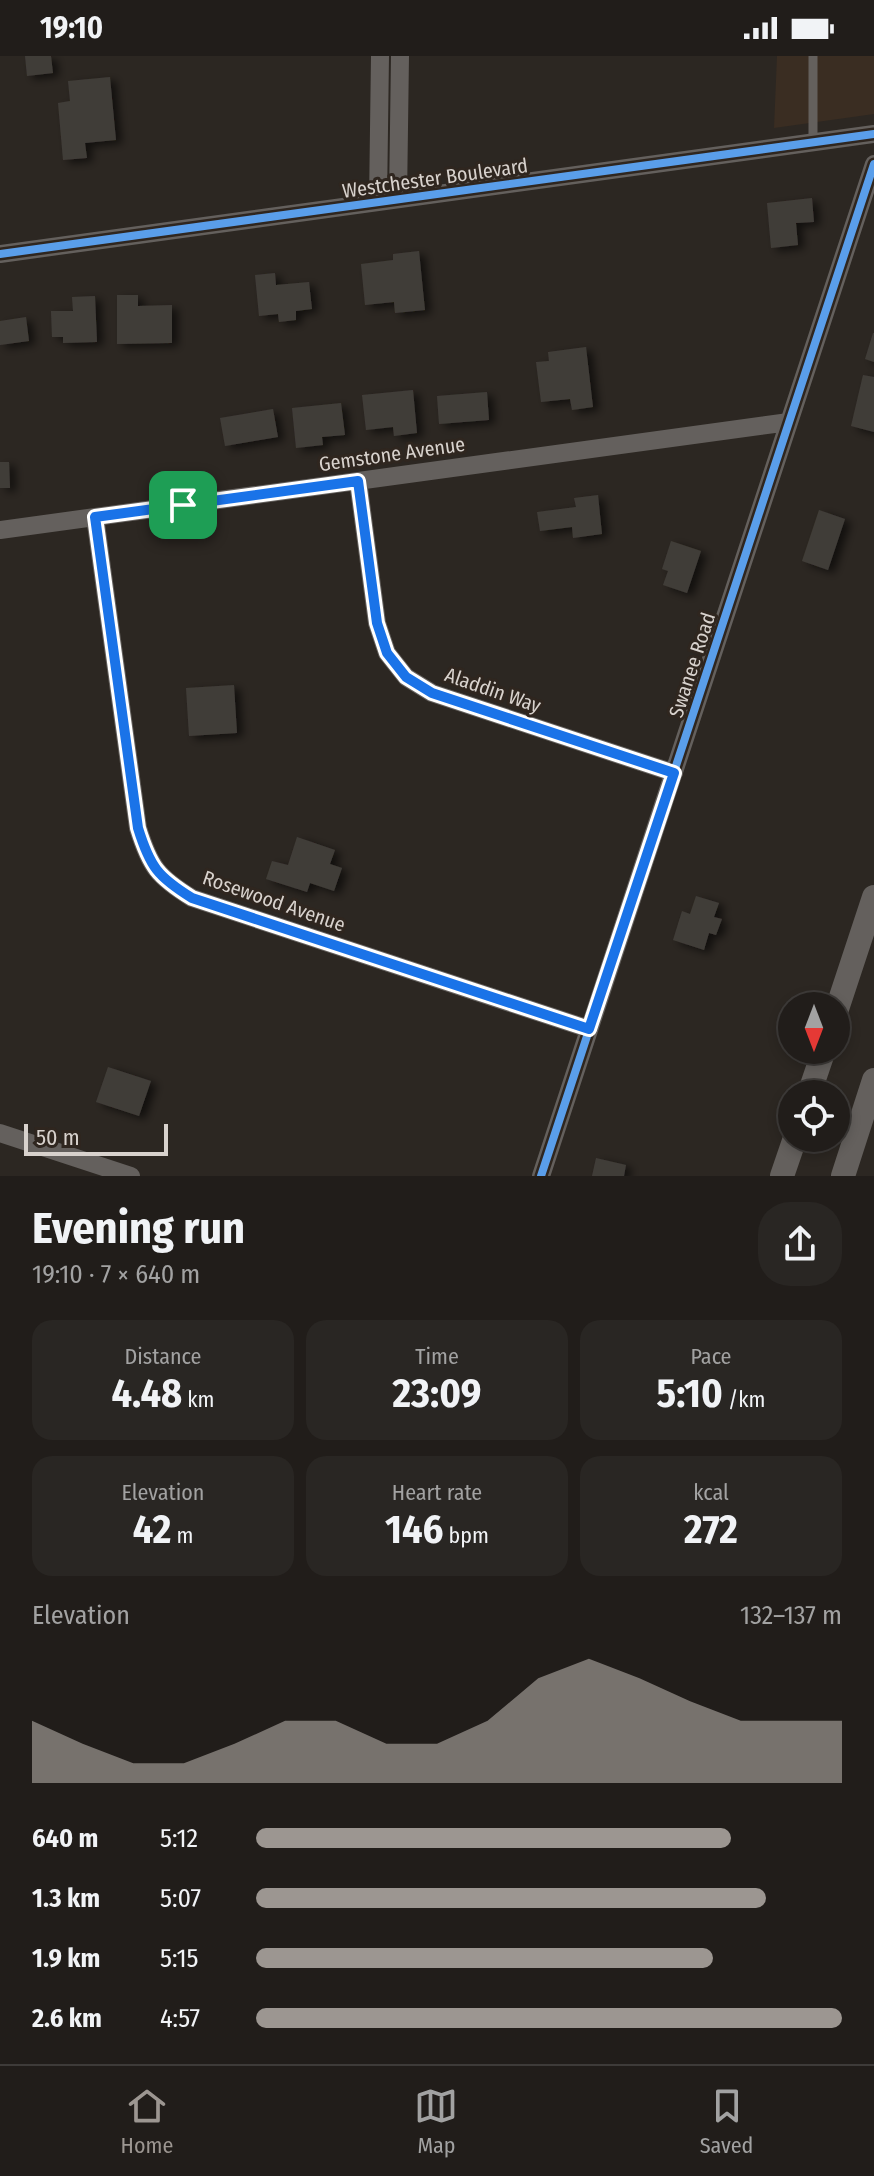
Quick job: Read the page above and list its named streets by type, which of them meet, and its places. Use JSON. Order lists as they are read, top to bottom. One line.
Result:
{"streets":{"street":["Westchester Boulevard","Gemstone Avenue","Swanee Road","Aladdin Way","Rosewood Avenue"]},"crossings":[["Gemstone Avenue","Swanee Road"],["Gemstone Avenue","Aladdin Way"],["Gemstone Avenue","Rosewood Avenue"],["Swanee Road","Aladdin Way"],["Swanee Road","Rosewood Avenue"]],"scale_bar":"50 m","north":"bottom","page":{"status":"19:10","scale":"50 m","heading":["Evening run","19:10 · 7 × 640 m"],"stats":[["Distance","4.48 km"],["Time","23:09"],["Pace","5:10 /km"],["Elevation","42 m"],["Heart rate","146 bpm"],["kcal","272"]],"chart":["Elevation","132–137 m"],"list":[{"name":"640 m","note":"5:12"},{"name":"1.3 km","note":"5:07"},{"name":"1.9 km","note":"5:15"},{"name":"2.6 km","note":"4:57"}],"tabs":["Home","Map","Saved"]}}
